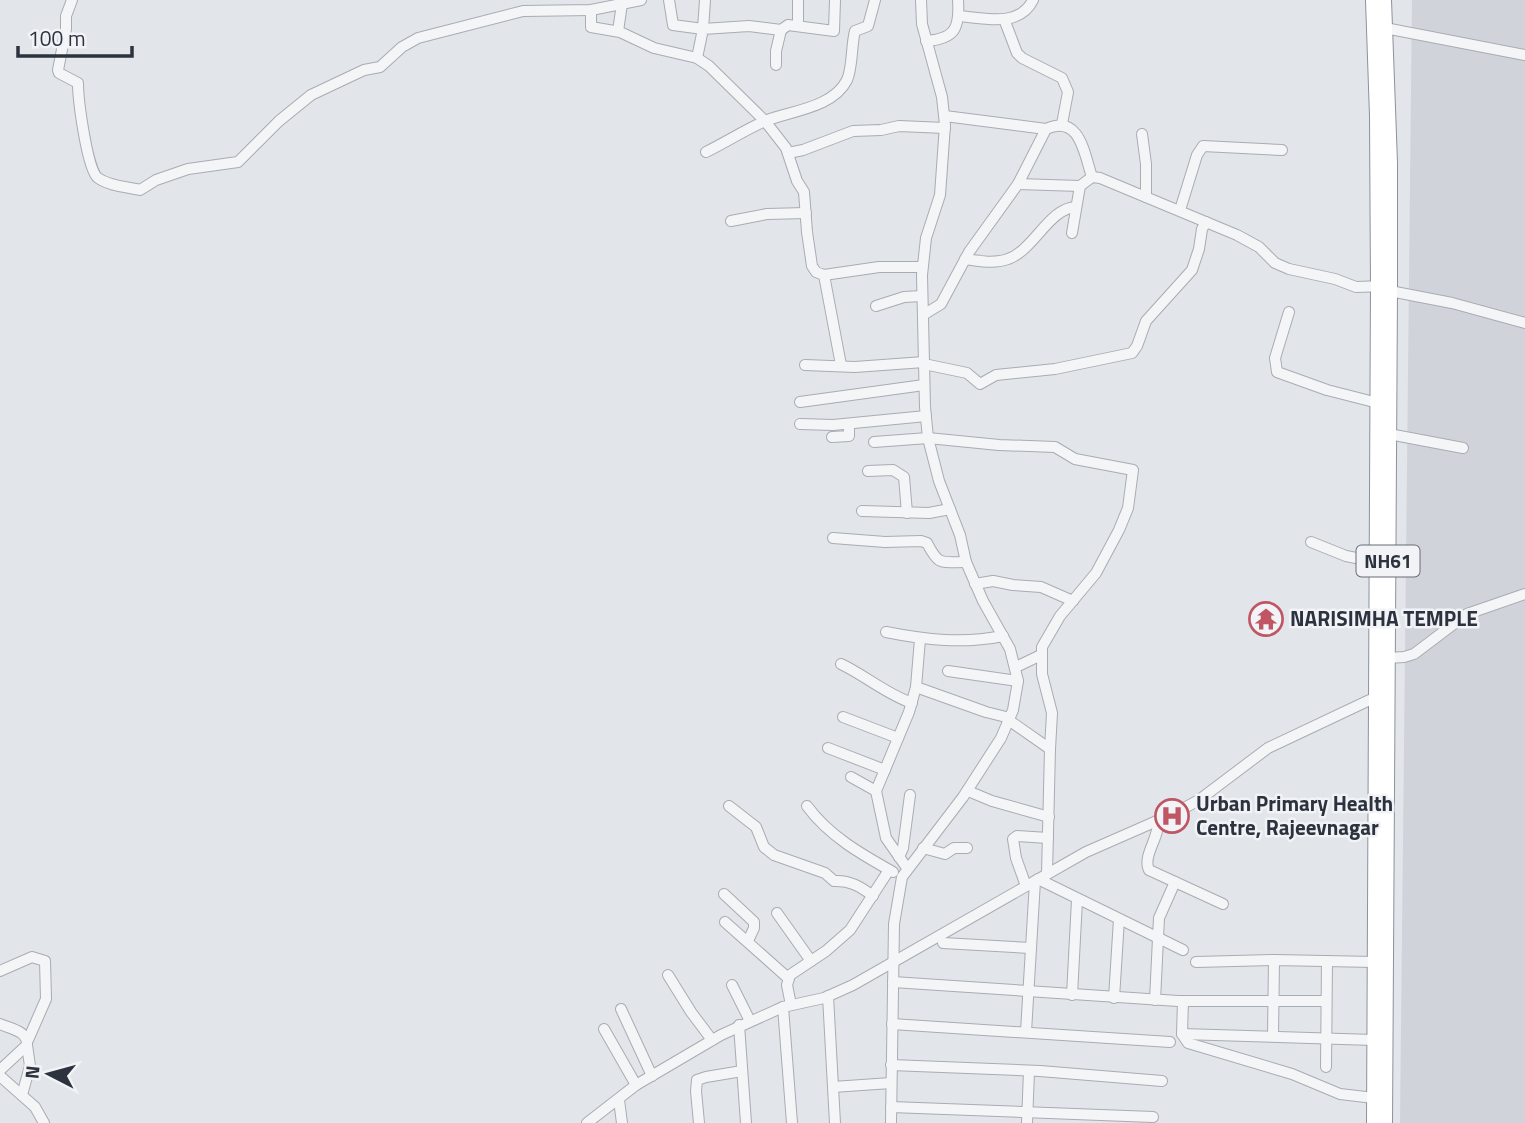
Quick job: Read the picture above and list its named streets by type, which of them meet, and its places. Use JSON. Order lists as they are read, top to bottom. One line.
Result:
{"streets":{"highway":["NH61"]},"places":{"temple":["NARISIMHA TEMPLE"],"hospital":["Urban Primary Health Centre, Rajeevnagar"]},"scale_bar":"100 m","north":"left"}
